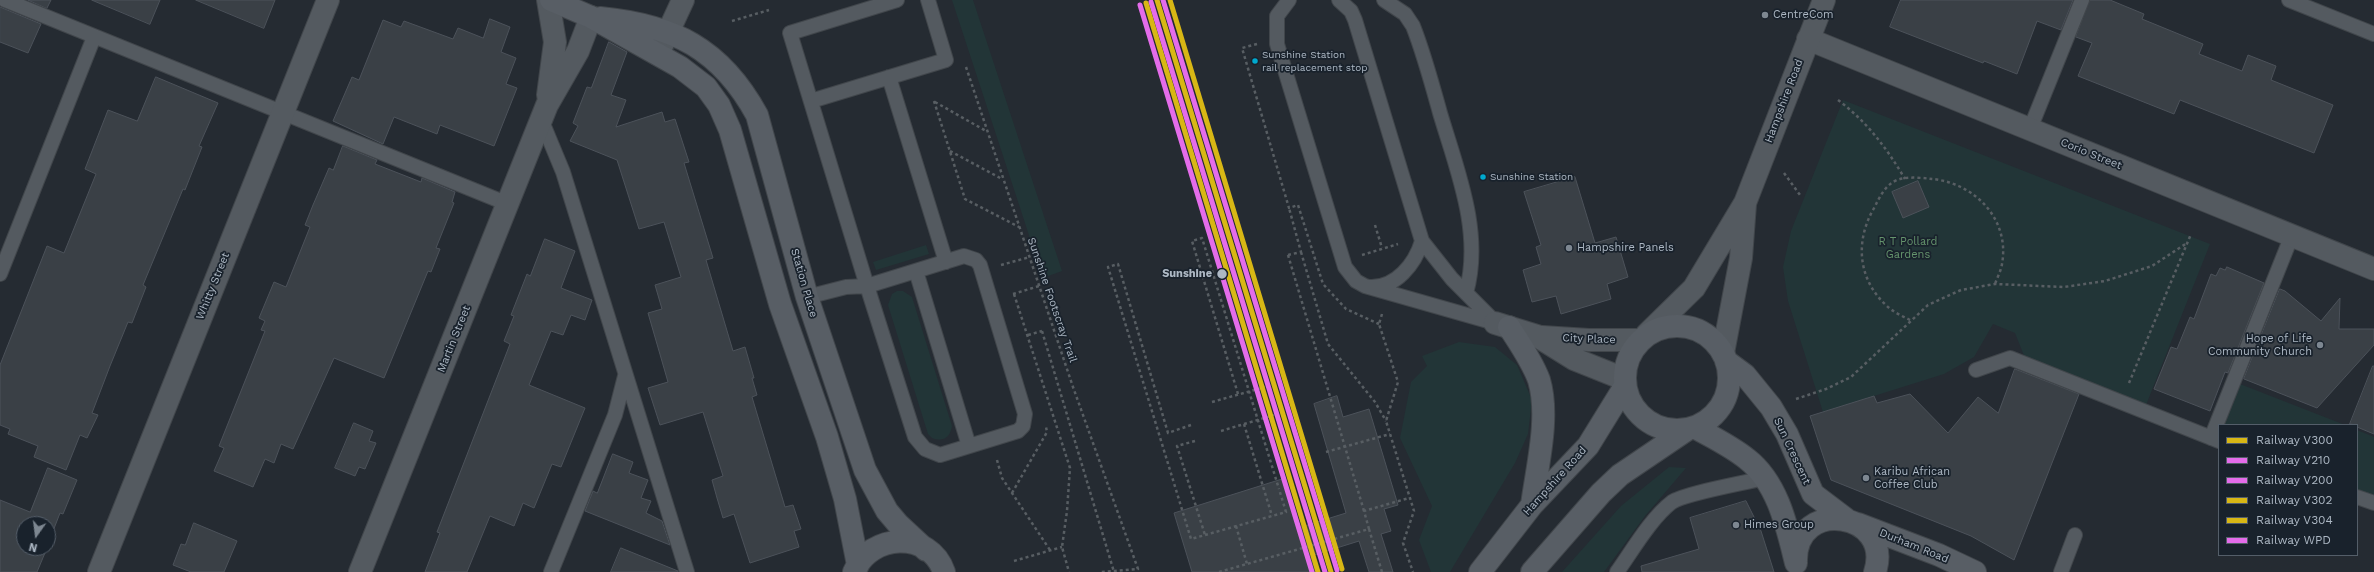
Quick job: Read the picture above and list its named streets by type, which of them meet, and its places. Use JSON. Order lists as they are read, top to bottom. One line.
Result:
{"streets":{"main road":["Hampshire Road","Station Place","Sun Crescent","Durham Road"],"street":["Corio Street","Whitty Street","Martin Street","City Place"],"path":["Sunshine Footscray Trail"]},"crossings":[["Hampshire Road","Corio Street"],["Hampshire Road","City Place"],["Hampshire Road","Sun Crescent"],["Station Place","Martin Street"],["City Place","Sun Crescent"],["Sun Crescent","Durham Road"]],"parks":["R T Pollard Gardens"],"places":["CentreCom","Sunshine Station rail replacement stop","Sunshine Station","Hampshire Panels","Sunshine","Hope of Life Community Church","Karibu African Coffee Club","Himes Group"],"lines":["rail line V300","rail line V200","rail line V304","rail line V210","rail line V302","rail line WPD"],"legend":["Railway V300","Railway V210","Railway V200","Railway V302","Railway V304","Railway WPD"],"north":"bottom"}
